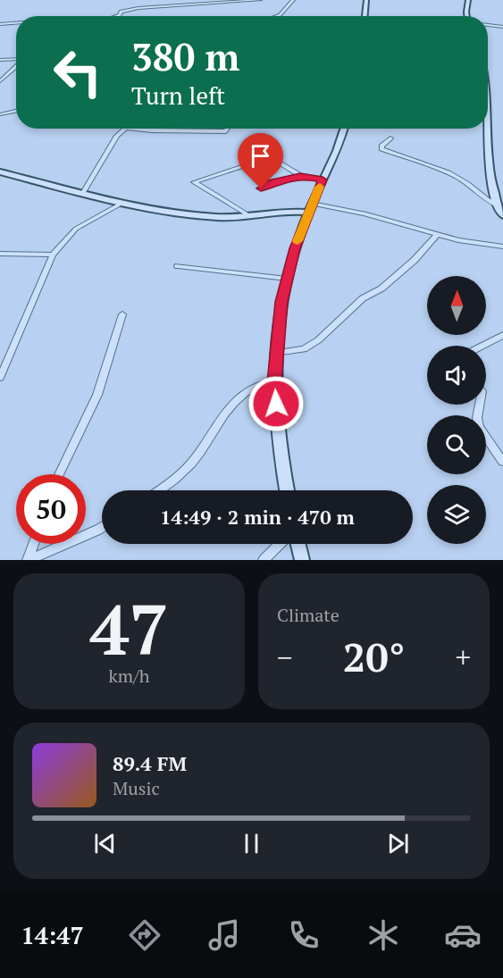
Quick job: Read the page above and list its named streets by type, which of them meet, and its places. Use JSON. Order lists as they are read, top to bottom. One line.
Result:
{"north":"top","page":{"turn":["380 m","Turn left"],"limit":"50","trip":"14:49 · 2 min · 470 m","tile":[["47","km/h"],"Climate"],"heat":["−","20°","+"],"song":["89.4 FM","Music"],"tabs":"14:47"}}
